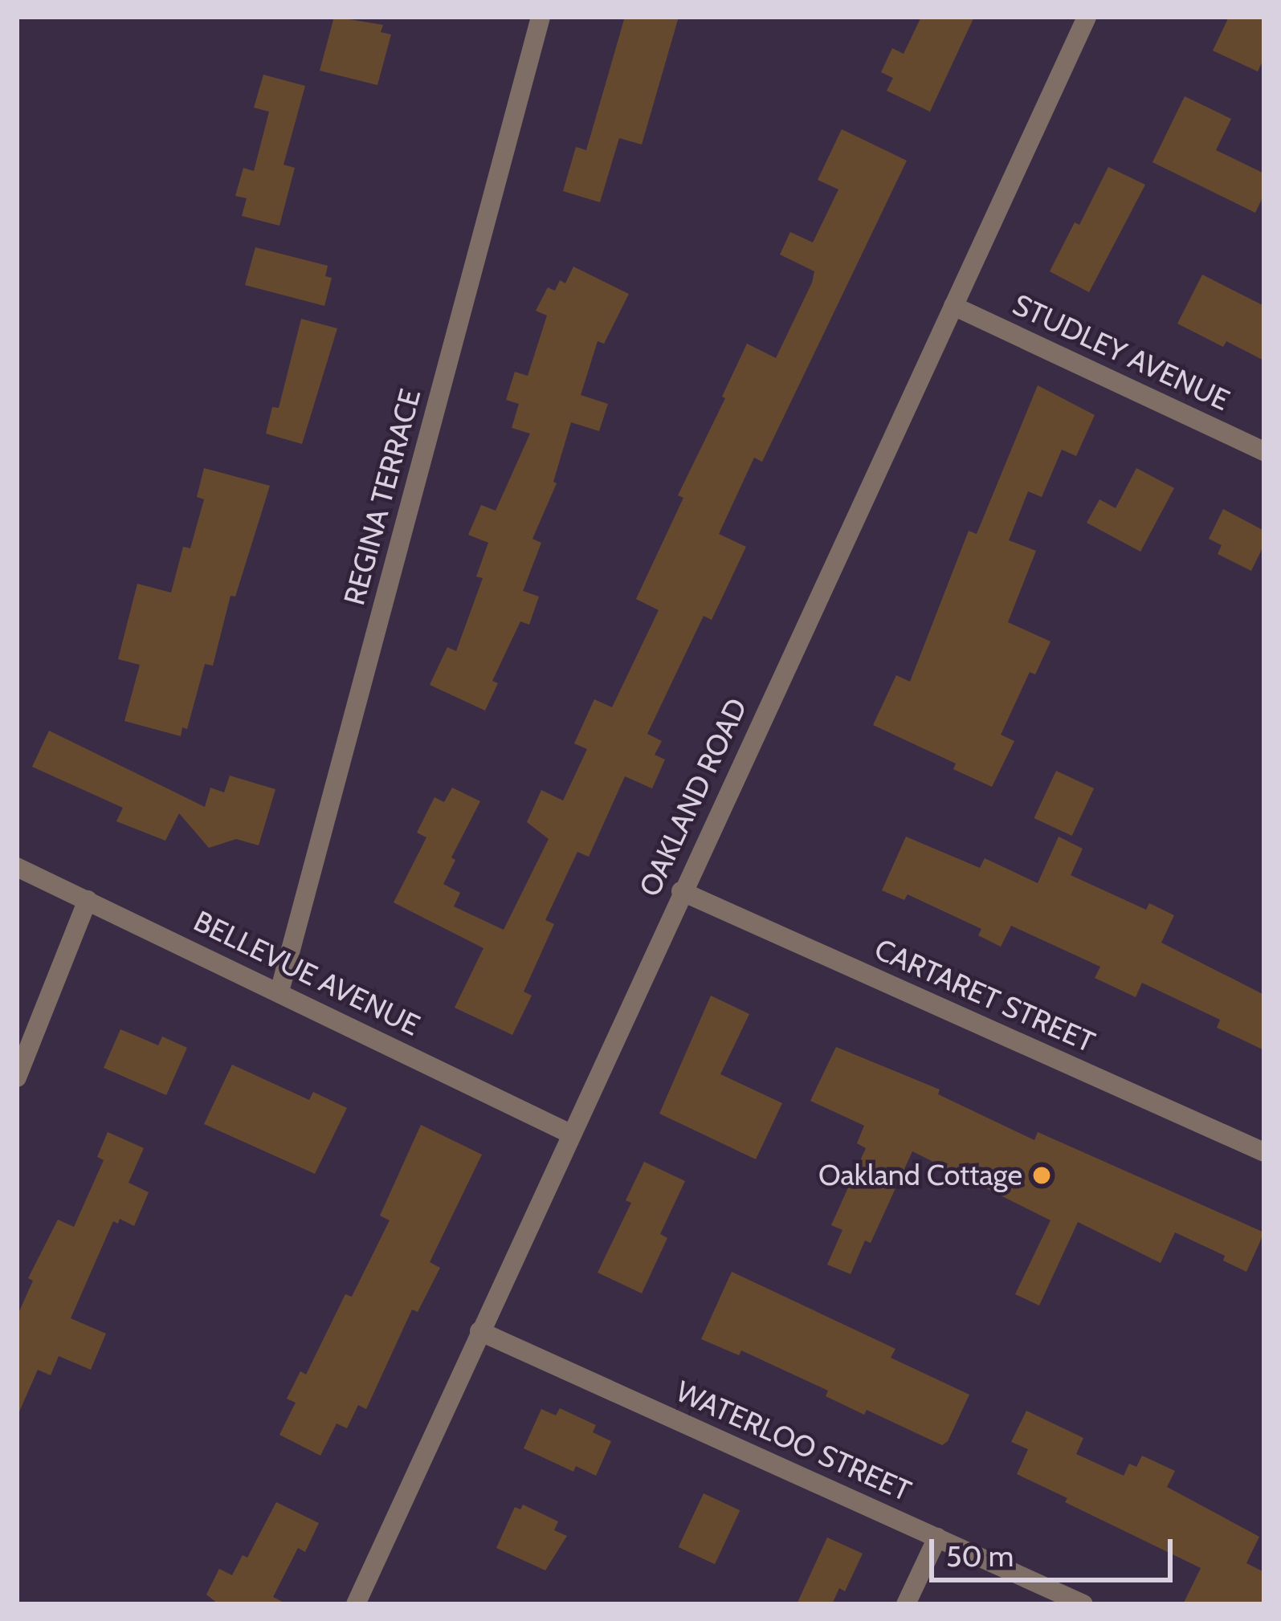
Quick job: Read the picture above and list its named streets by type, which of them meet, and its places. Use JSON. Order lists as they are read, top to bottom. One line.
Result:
{"streets":{"street":["STUDLEY AVENUE","REGINA TERRACE","OAKLAND ROAD","BELLEVUE AVENUE","CARTARET STREET","WATERLOO STREET"]},"crossings":[["STUDLEY AVENUE","OAKLAND ROAD"],["REGINA TERRACE","BELLEVUE AVENUE"],["OAKLAND ROAD","BELLEVUE AVENUE"],["OAKLAND ROAD","CARTARET STREET"],["OAKLAND ROAD","WATERLOO STREET"]],"places":["Oakland Cottage"],"scale_bar":"50 m"}
